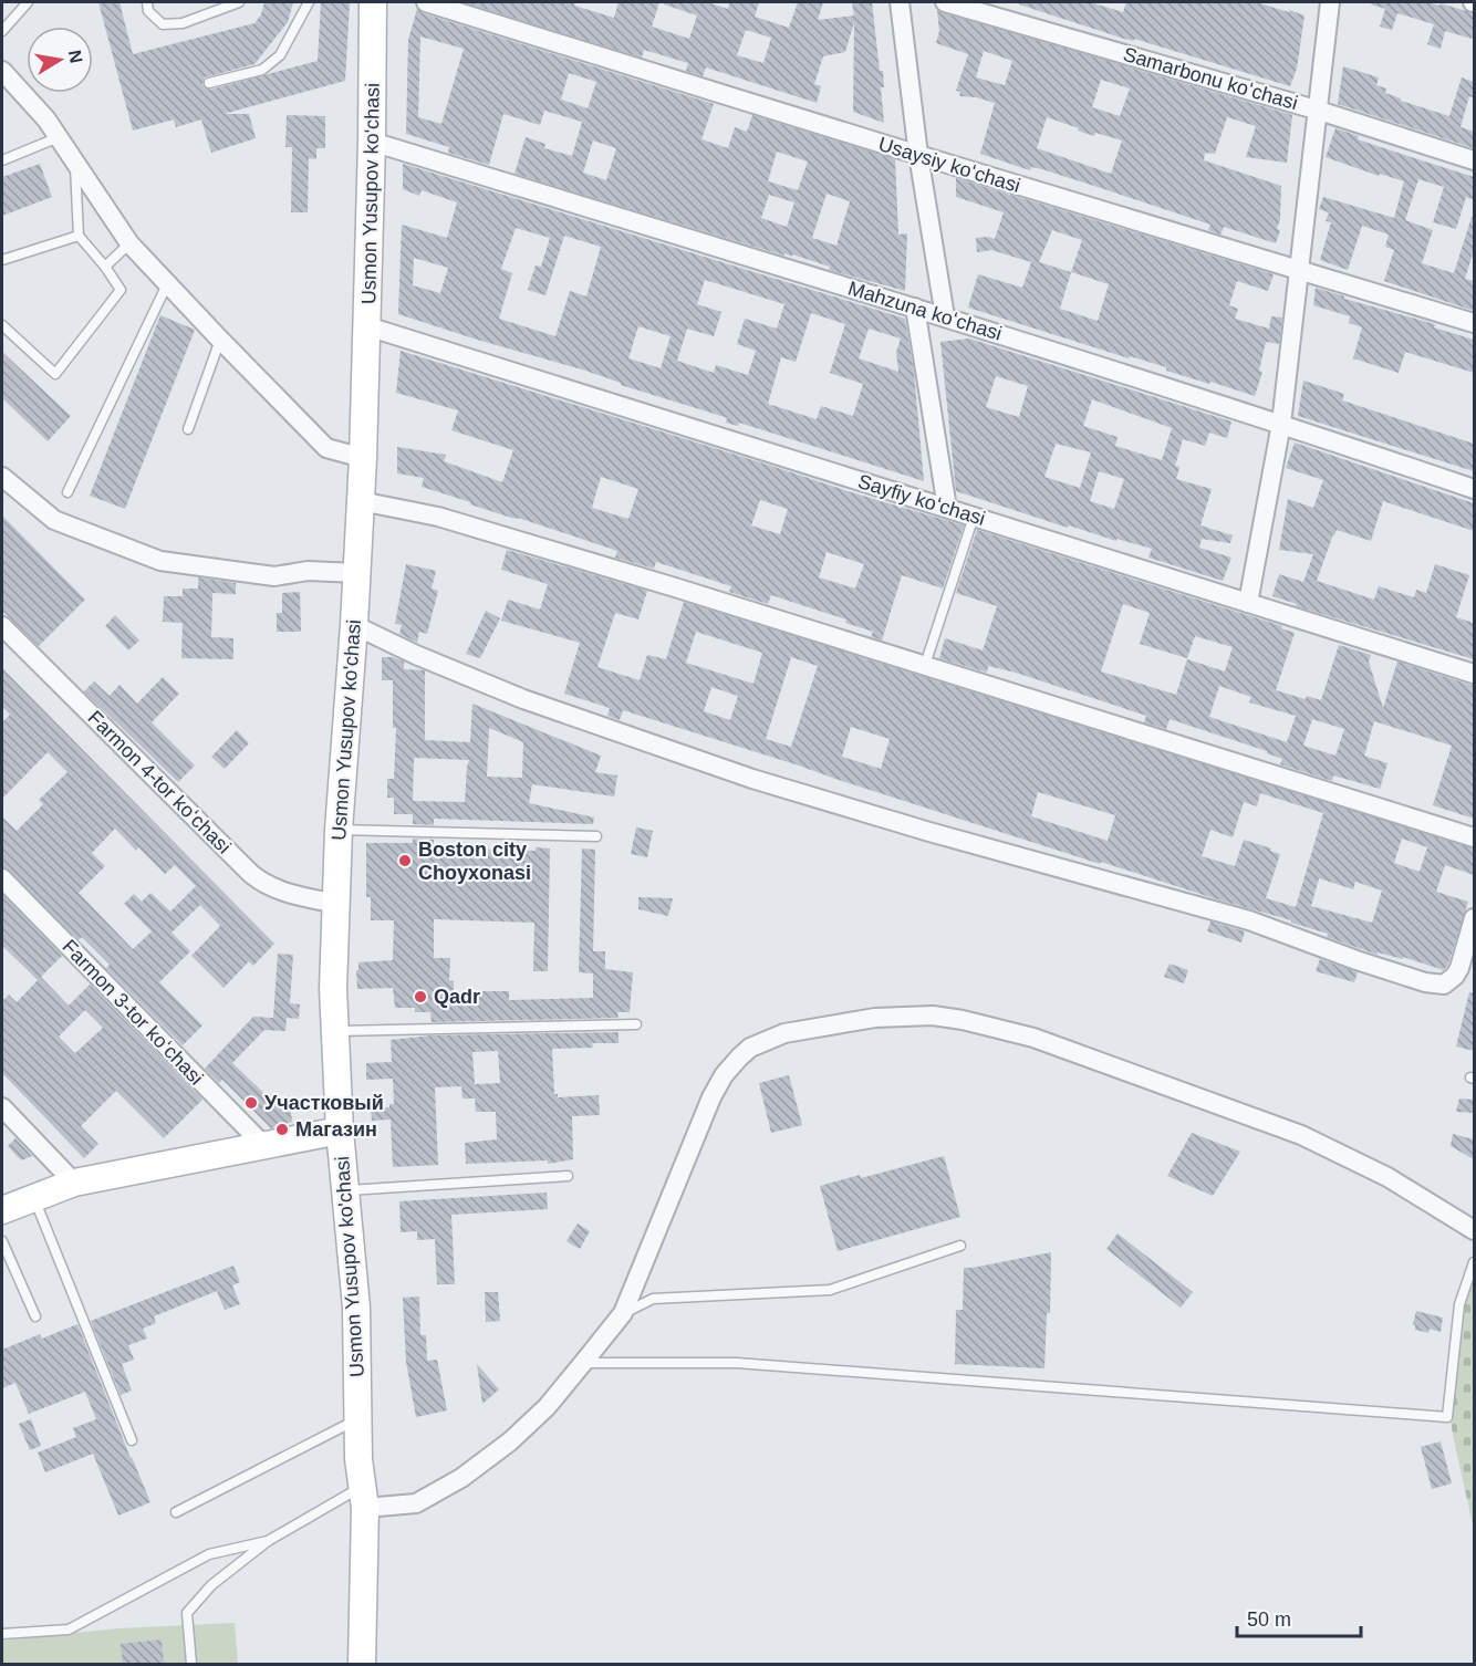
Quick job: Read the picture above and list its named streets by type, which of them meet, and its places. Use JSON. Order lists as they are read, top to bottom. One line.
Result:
{"streets":{"main road":["Usmon Yusupov ko'chasi"],"street":["Samarbonu koʻchasi","Usaysiy koʻchasi","Mahzuna koʻchasi","Sayfiy koʻchasi","Farmon 4-tor koʻchasi","Farmon 3-tor koʻchasi"]},"crossings":[["Usmon Yusupov ko'chasi","Mahzuna koʻchasi"],["Usmon Yusupov ko'chasi","Sayfiy koʻchasi"],["Usmon Yusupov ko'chasi","Farmon 4-tor koʻchasi"]],"places":["Boston city Choyxonasi","Qadr","Участковый","Магазин"],"scale_bar":"50 m","north":"right"}
